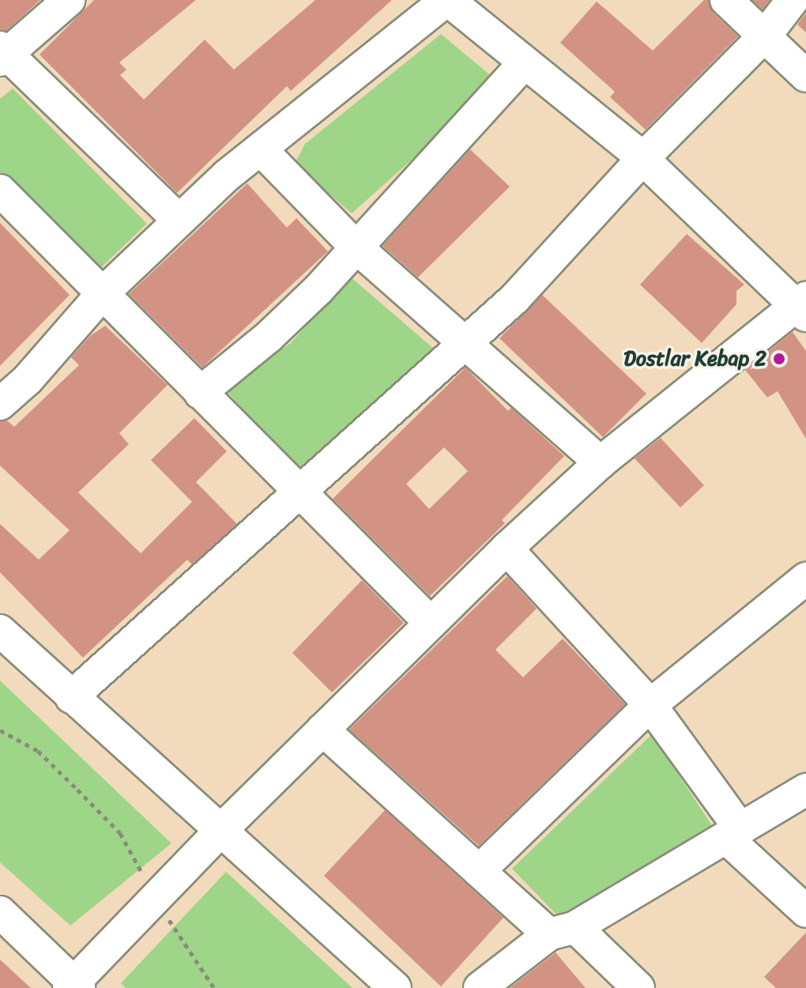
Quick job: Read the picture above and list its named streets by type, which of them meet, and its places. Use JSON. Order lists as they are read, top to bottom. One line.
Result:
{"places":["Dostlar Kebap 2"]}
